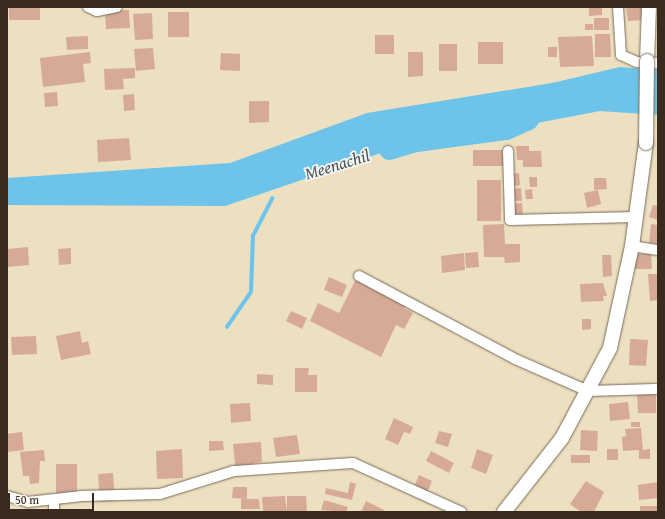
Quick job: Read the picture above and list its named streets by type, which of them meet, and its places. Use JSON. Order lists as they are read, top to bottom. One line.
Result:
{"water":["Meenachil"],"scale_bar":"50 m"}
